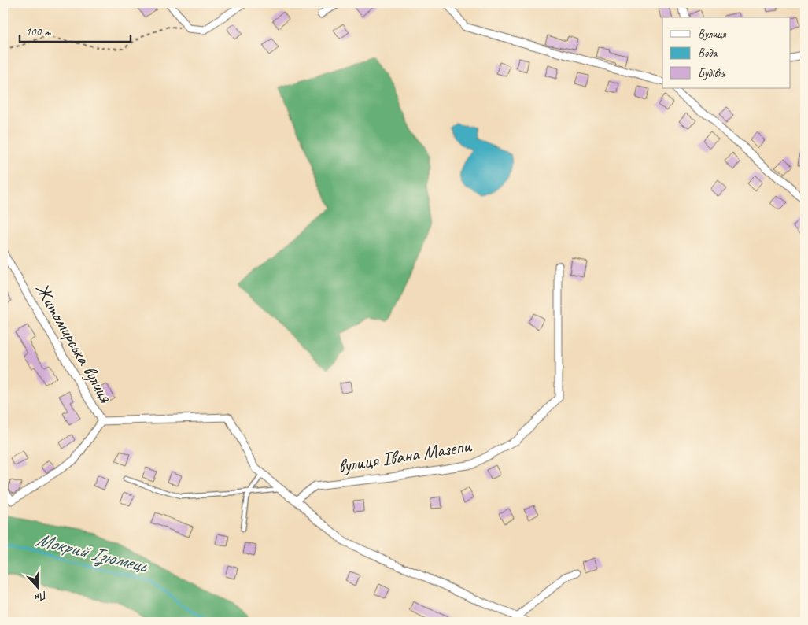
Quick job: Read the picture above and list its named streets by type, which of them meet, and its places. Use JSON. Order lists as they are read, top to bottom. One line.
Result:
{"streets":{"street":["Житомирська вулиця","вулиця Івана Мазепи"]},"water":["Мокрий Ізюмець"],"legend":["Вулиця","Вода","Будівля"],"scale_bar":"100 m","north":"bottom"}
